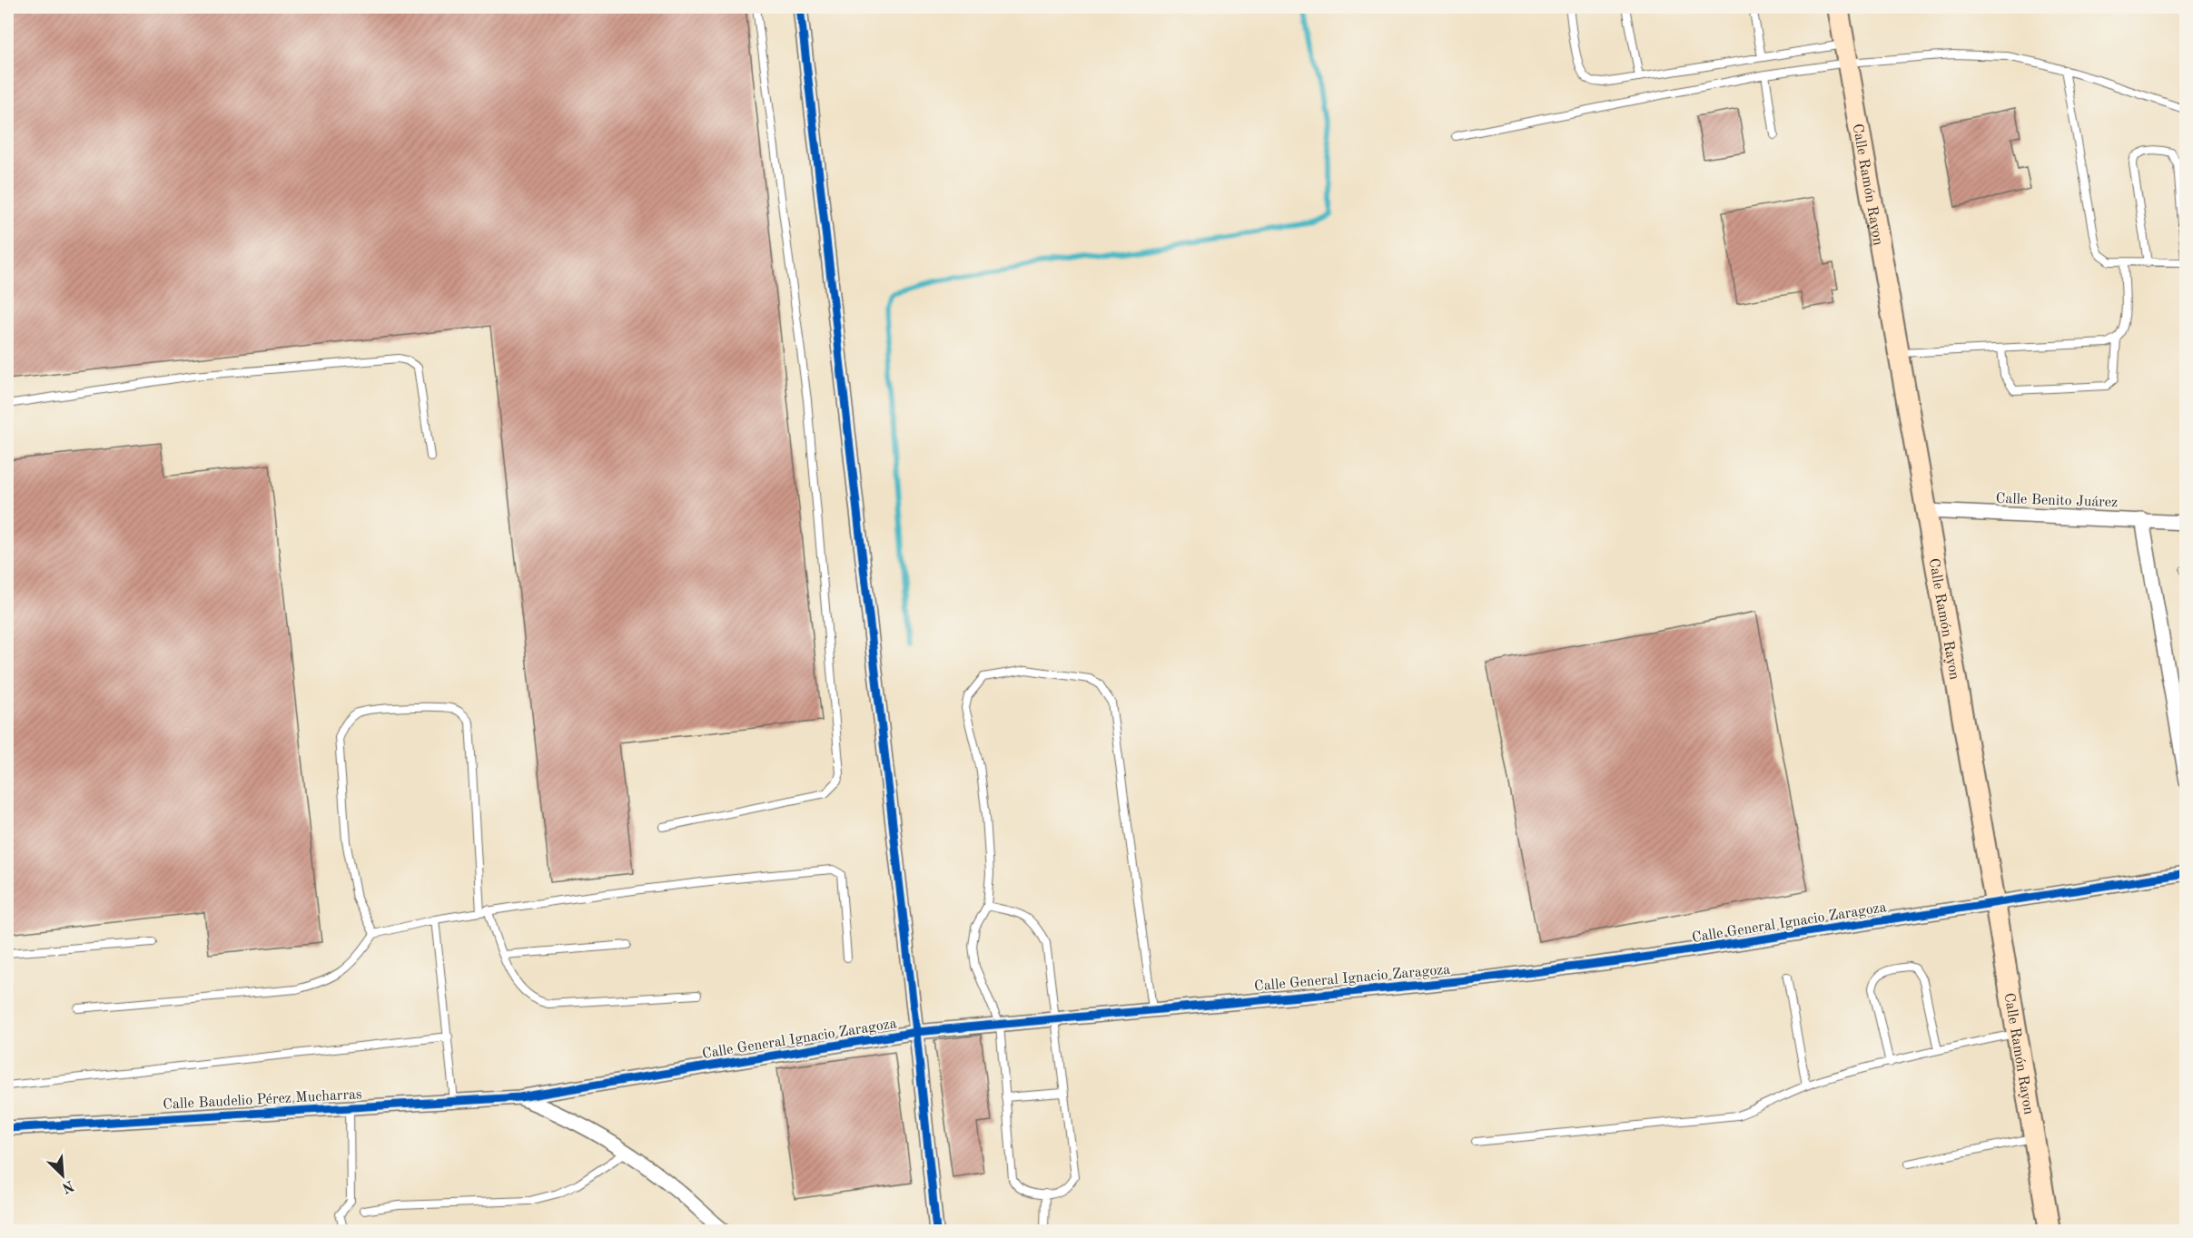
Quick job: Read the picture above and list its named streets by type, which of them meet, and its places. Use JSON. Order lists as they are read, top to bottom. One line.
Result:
{"streets":{"main road":["Calle Ramón Rayon"],"street":["Calle Benito Juárez","Calle General Ignacio Zaragoza","Calle Baudelio Pérez Mucharras"]},"crossings":[["Calle Ramón Rayon","Calle Benito Juárez"],["Calle Ramón Rayon","Calle General Ignacio Zaragoza"],["Calle General Ignacio Zaragoza","Calle Baudelio Pérez Mucharras"]],"north":"bottom right"}
